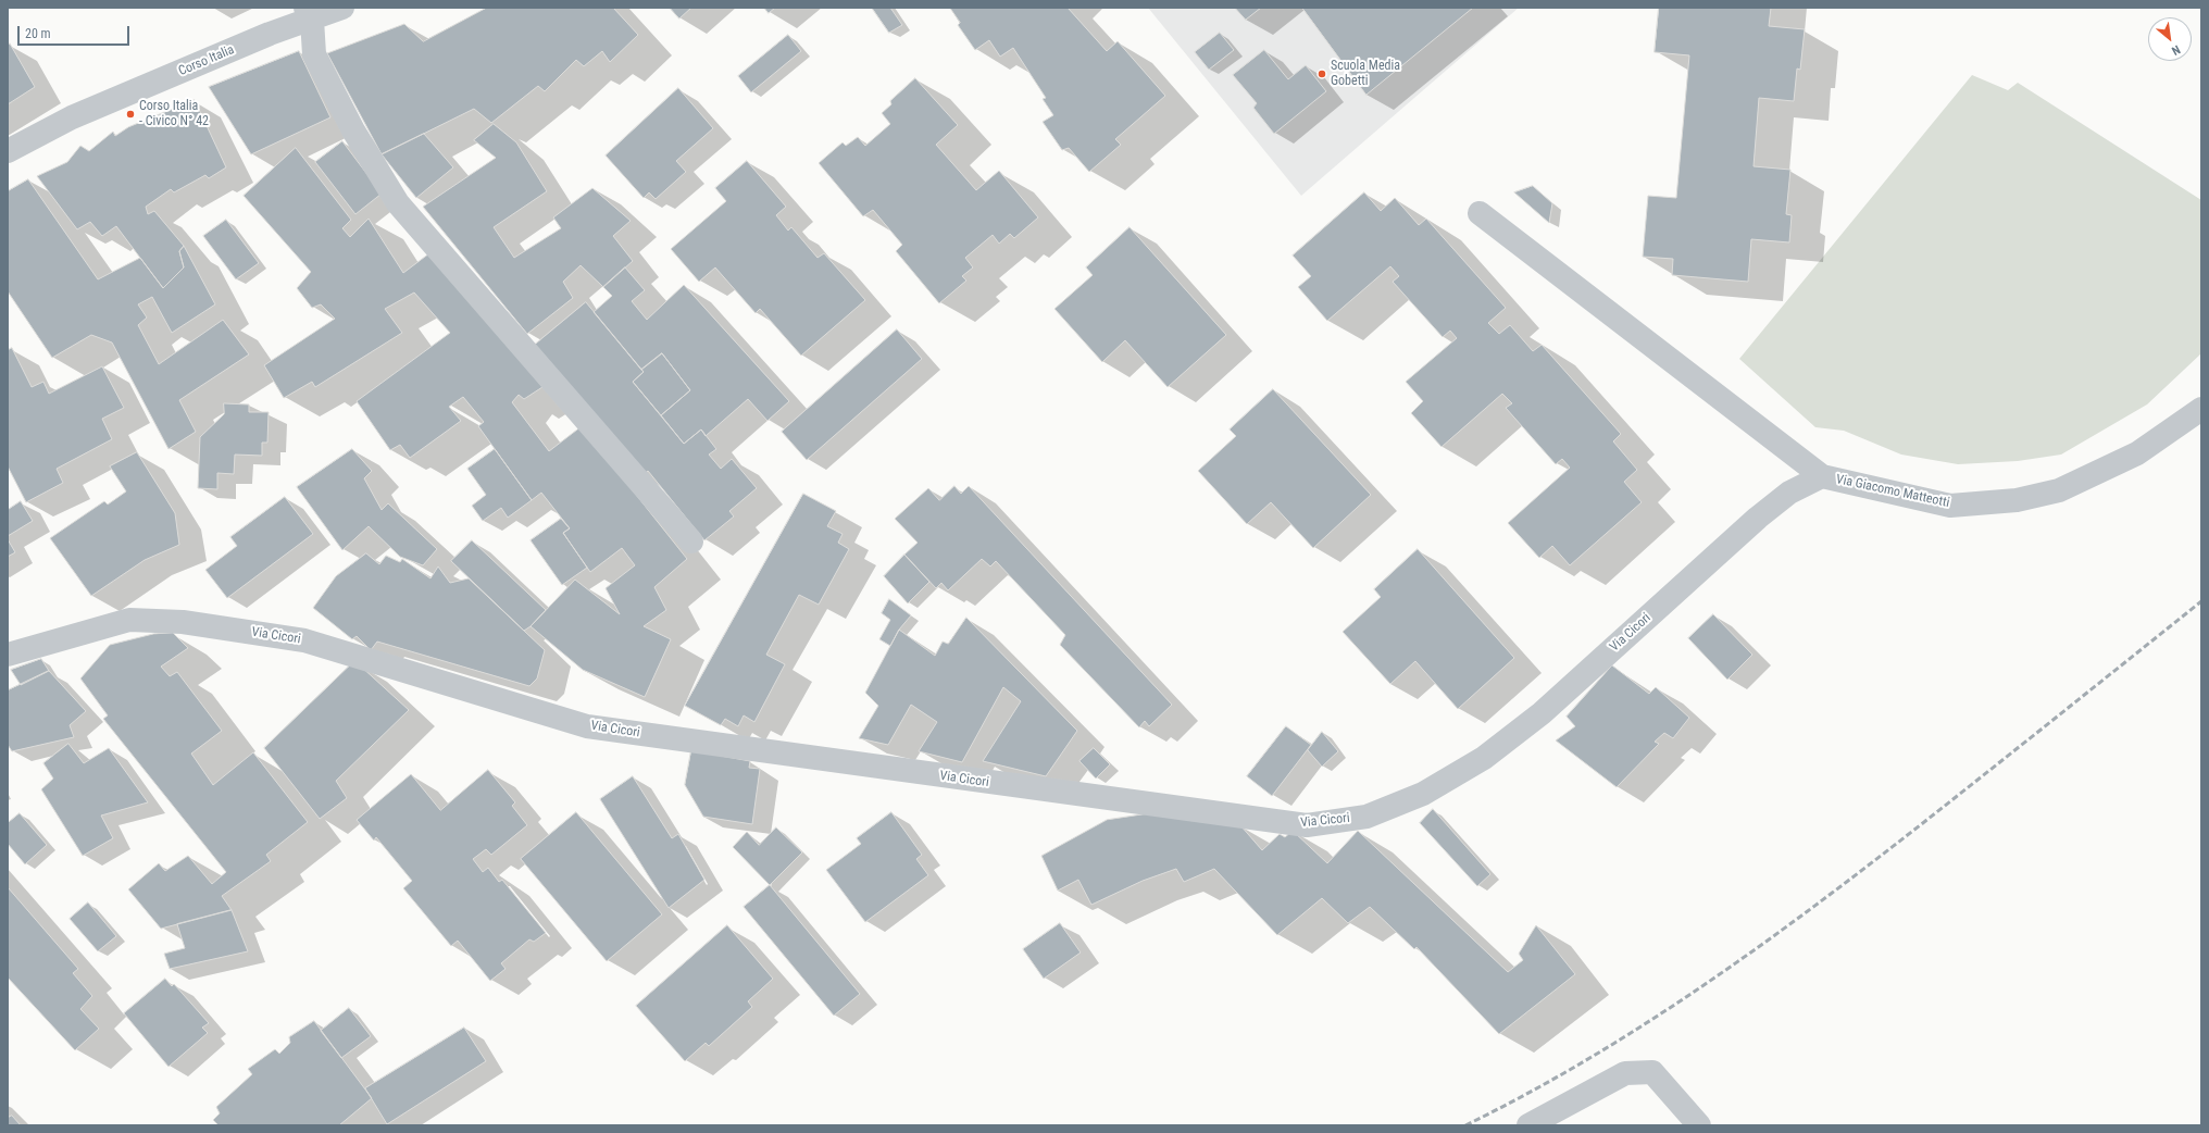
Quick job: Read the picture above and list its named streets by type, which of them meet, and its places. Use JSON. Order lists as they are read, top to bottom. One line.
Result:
{"streets":{"street":["Corso Italia","Via Giacomo Matteotti","Via Cicori"]},"crossings":[["Via Giacomo Matteotti","Via Cicori"]],"places":["Scuola Media Gobetti","Corso Italia - Civico N° 42"],"scale_bar":"20 m","north":"bottom right"}
